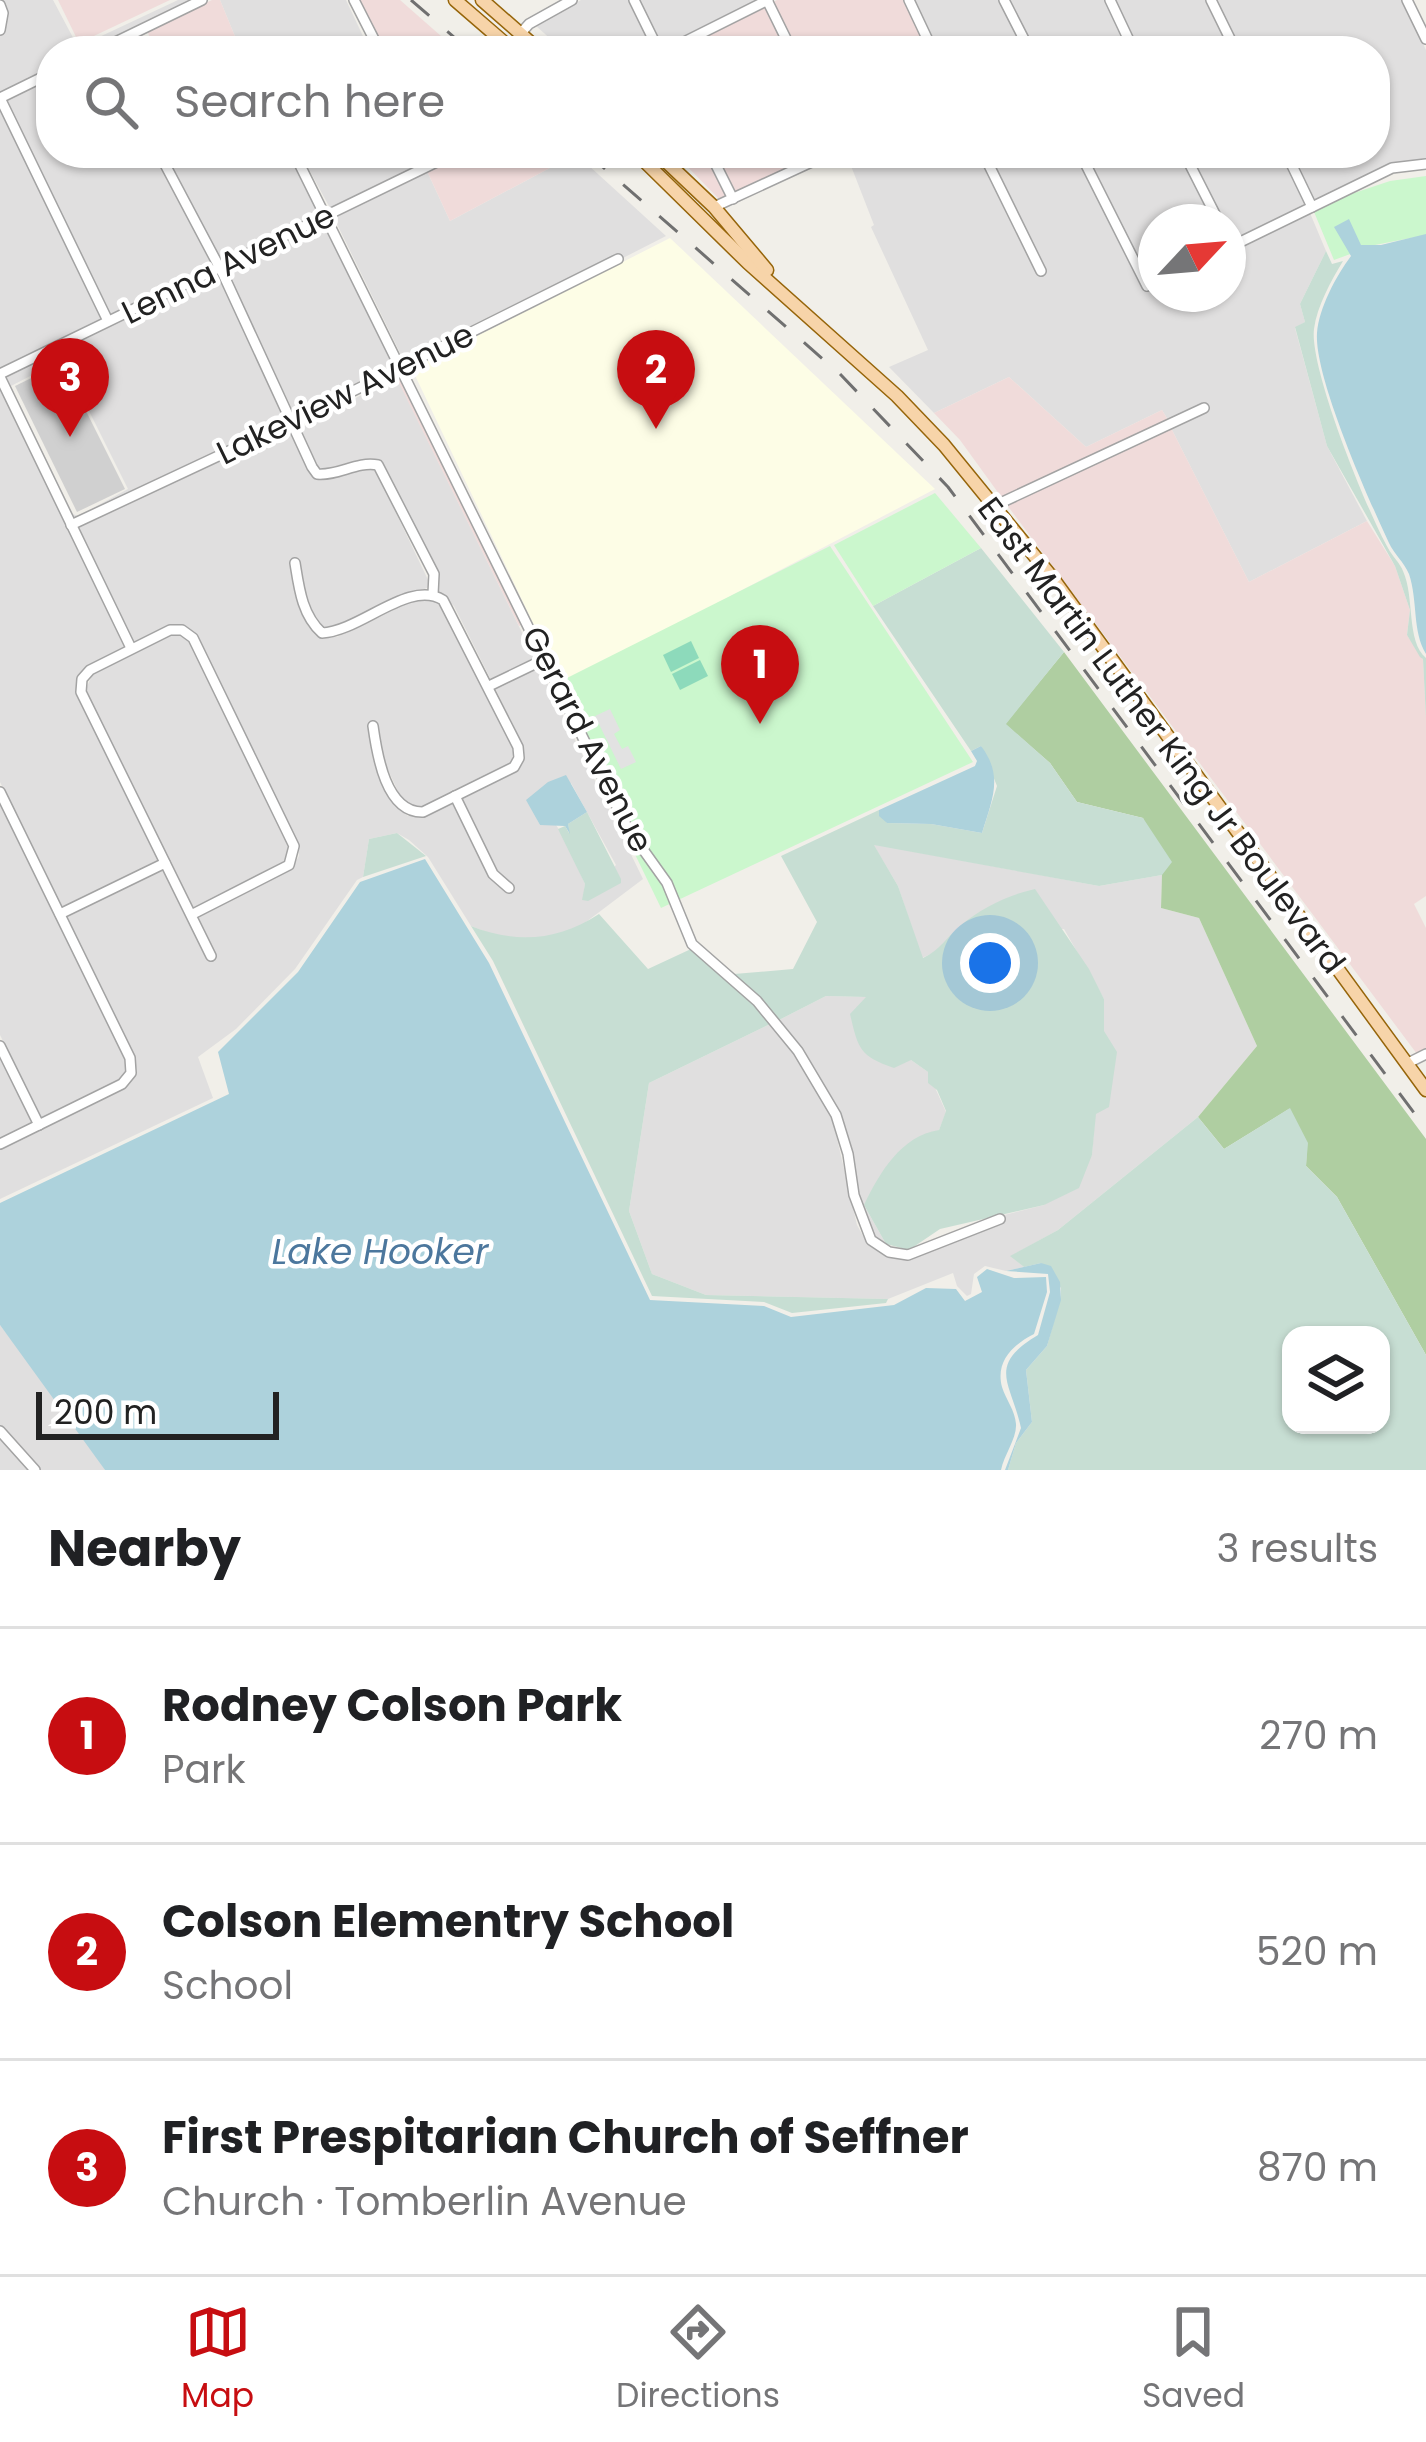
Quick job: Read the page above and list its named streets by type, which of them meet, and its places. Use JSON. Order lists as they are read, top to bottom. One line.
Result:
{"streets":{"main road":["East Martin Luther King Jr Boulevard"],"street":["Lenna Avenue","Lakeview Avenue","Gerard Avenue"]},"crossings":[["Lenna Avenue","Gerard Avenue"],["Lakeview Avenue","Gerard Avenue"]],"water":["Lake Hooker"],"scale_bar":"200 m","north":"top right","page":{"search":"Search here","pins":["2","3","1"],"scale":"200 m","heading":["Nearby","3 results"],"list":[{"mark":"1","name":"Rodney Colson Park","note":"Park","value":"270 m"},{"mark":"2","name":"Colson Elementry School","note":"School","value":"520 m"},{"mark":"3","name":"First Prespitarian Church of Seffner","note":"Church · Tomberlin Avenue","value":"870 m"}],"nav":["Map","Directions","Saved"]}}
